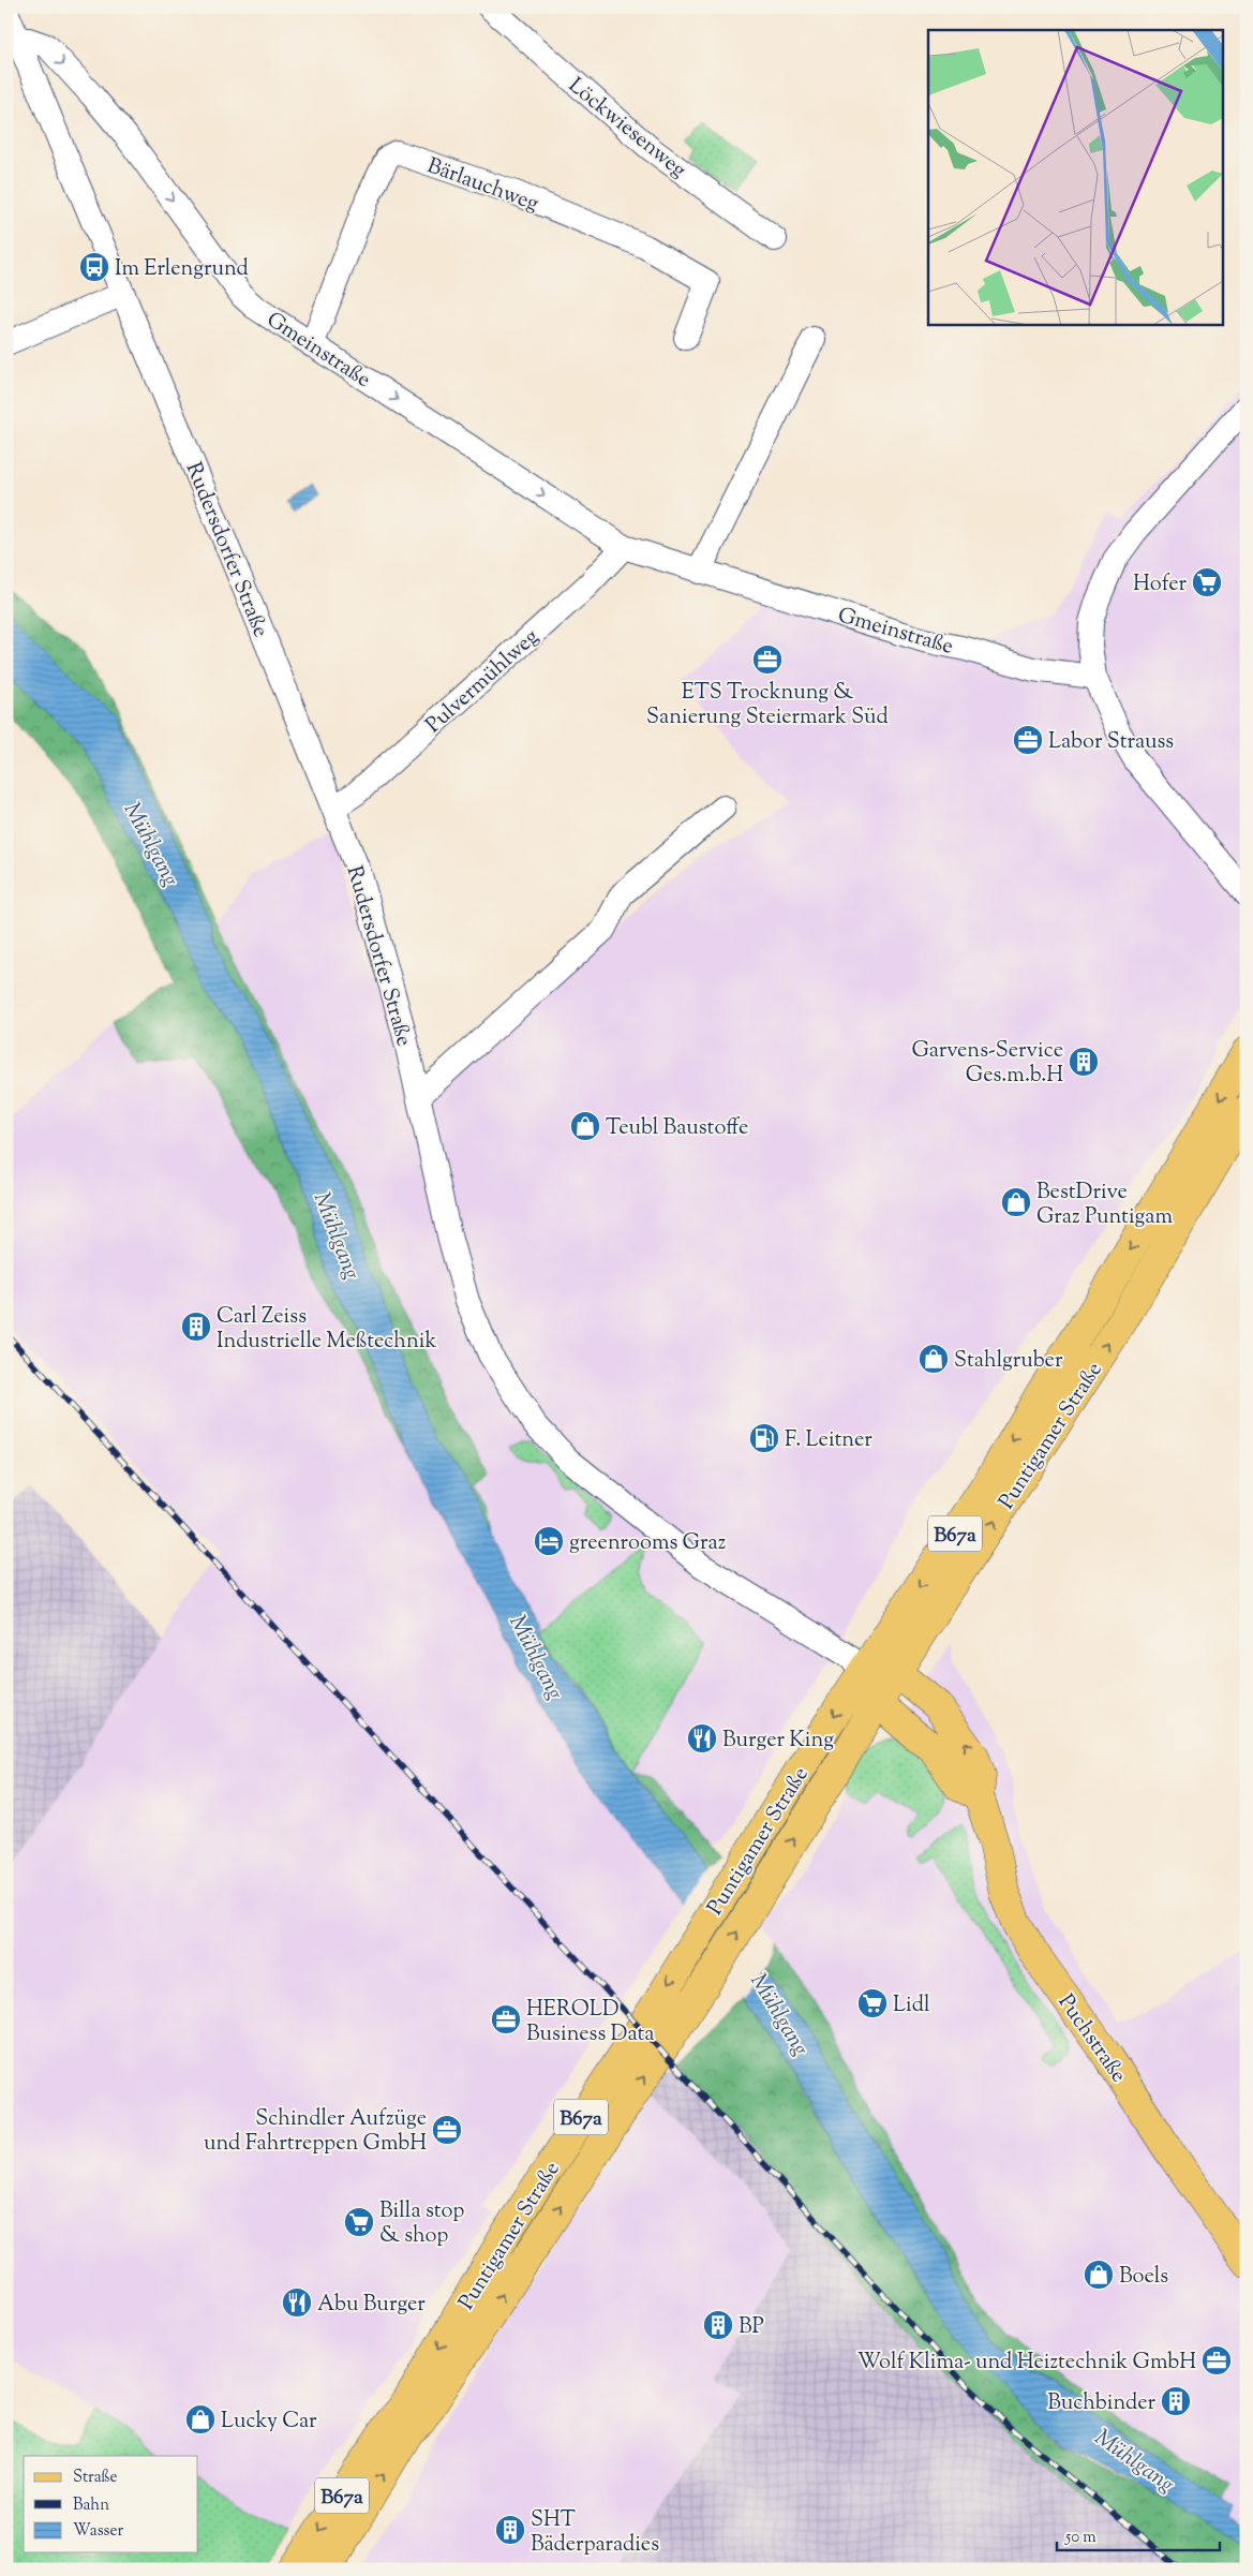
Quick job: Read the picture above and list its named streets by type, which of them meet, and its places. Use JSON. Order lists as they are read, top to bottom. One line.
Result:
{"streets":{"main road":["Puntigamer Straße","B67a","Puchstraße"],"street":["Löckwiesenweg","Bärlauchweg","Gmeinstraße","Rudersdorfer Straße","Pulvermühlweg"]},"crossings":[["Bärlauchweg","Gmeinstraße"],["Gmeinstraße","Rudersdorfer Straße"],["Gmeinstraße","Pulvermühlweg"],["Rudersdorfer Straße","Pulvermühlweg"],["Rudersdorfer Straße","Puntigamer Straße"],["Puntigamer Straße","Puchstraße"]],"one_way":["Gmeinstraße"],"water":["Mühlgang"],"places":{"bus stop":["Im Erlengrund"],"supermarket":["Hofer","Lidl","Billa stop & shop"],"office":["ETS Trocknung & Sanierung Steiermark Süd","Labor Strauss","HEROLD Business Data","Schindler Aufzüge und Fahrtreppen GmbH","Wolf Klima- und Heiztechnik GmbH"],"building":["Garvens-Service Ges.m.b.H","Carl Zeiss Industrielle Meßtechnik","BP","Buchbinder","SHT Bäderparadies"],"shop":["Teubl Baustoffe","BestDrive Graz Puntigam","Stahlgruber","Boels","Lucky Car"],"fuel station":["F. Leitner"],"hotel":["greenrooms Graz"],"restaurant":["Burger King","Abu Burger"]},"legend":["Straße","Bahn","Wasser"],"scale_bar":"50 m"}
